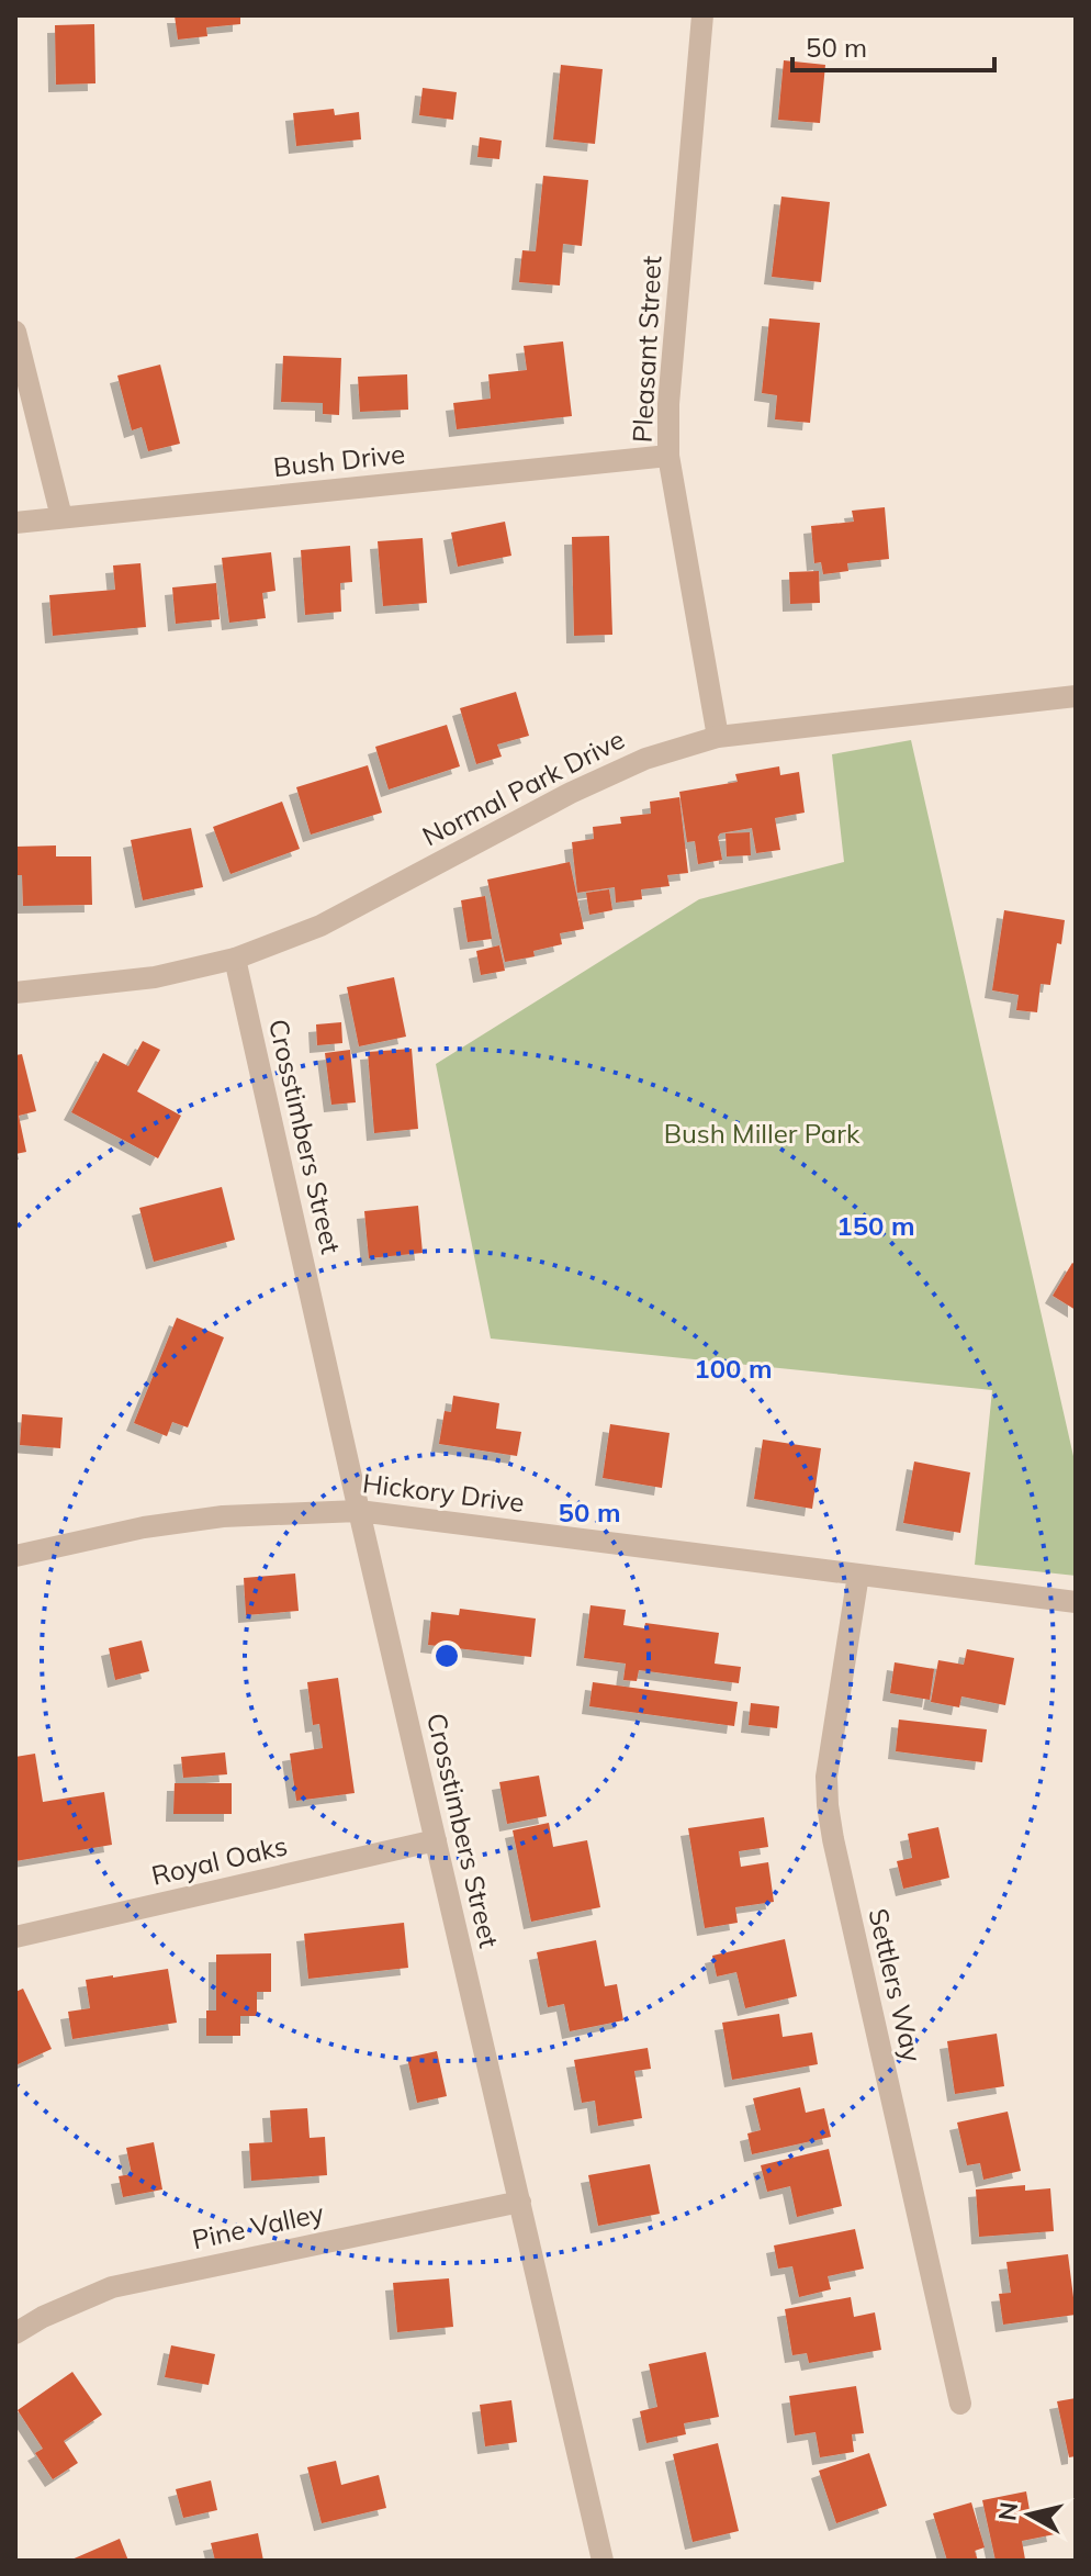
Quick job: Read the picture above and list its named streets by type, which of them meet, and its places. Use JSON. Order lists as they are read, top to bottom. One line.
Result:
{"streets":{"street":["Pleasant Street","Bush Drive","Normal Park Drive","Crosstimbers Street","Hickory Drive","Royal Oaks","Settlers Way","Pine Valley"]},"crossings":[["Pleasant Street","Bush Drive"],["Pleasant Street","Normal Park Drive"],["Normal Park Drive","Crosstimbers Street"],["Crosstimbers Street","Hickory Drive"],["Crosstimbers Street","Royal Oaks"],["Crosstimbers Street","Pine Valley"],["Hickory Drive","Settlers Way"]],"parks":["Bush Miller Park"],"scale_bar":"50 m","north":"left","rings":["150 m","100 m","50 m"]}
